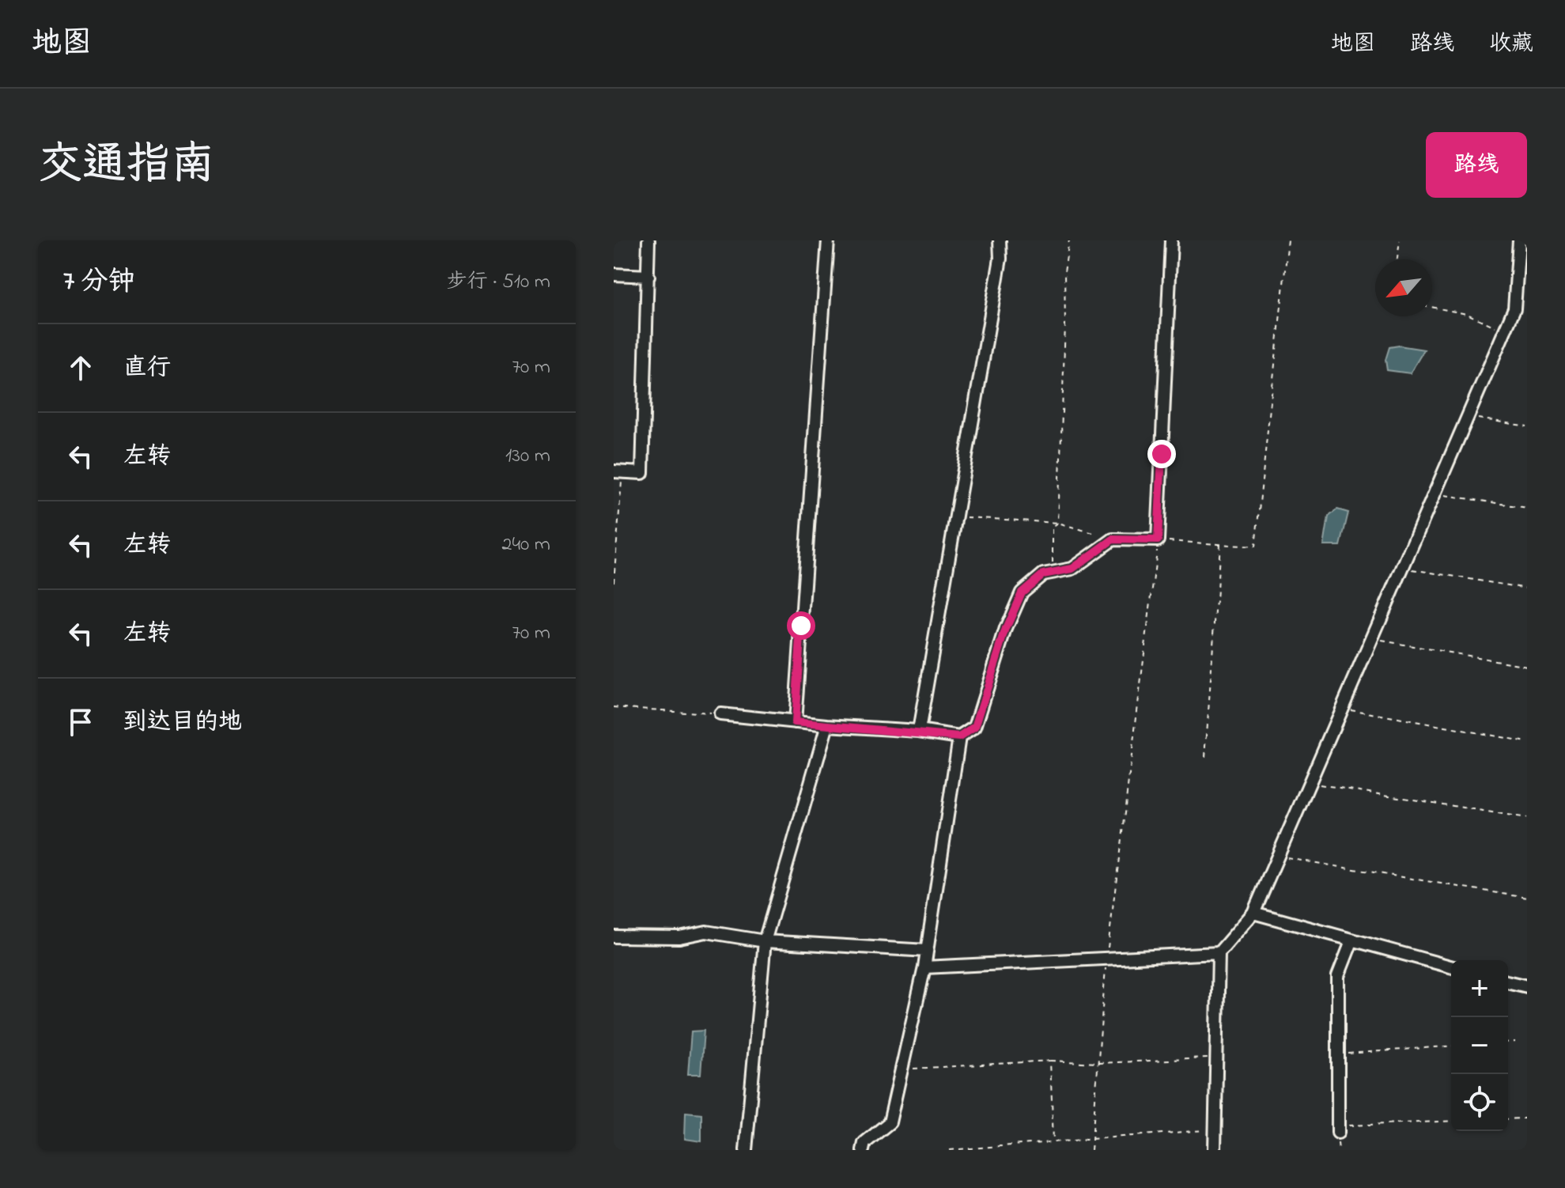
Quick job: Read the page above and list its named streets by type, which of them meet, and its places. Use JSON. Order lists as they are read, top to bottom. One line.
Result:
{"north":"bottom left","page":{"header":"地图","nav":["地图","路线","收藏"],"title":"交通指南","buttons":"路线","heading":["7 分钟","步行 · 510 m"],"list":[["直行","70 m"],["左转","130 m"],["左转","240 m"],["左转","70 m"],"到达目的地"],"map_buttons":["+","−"]}}
